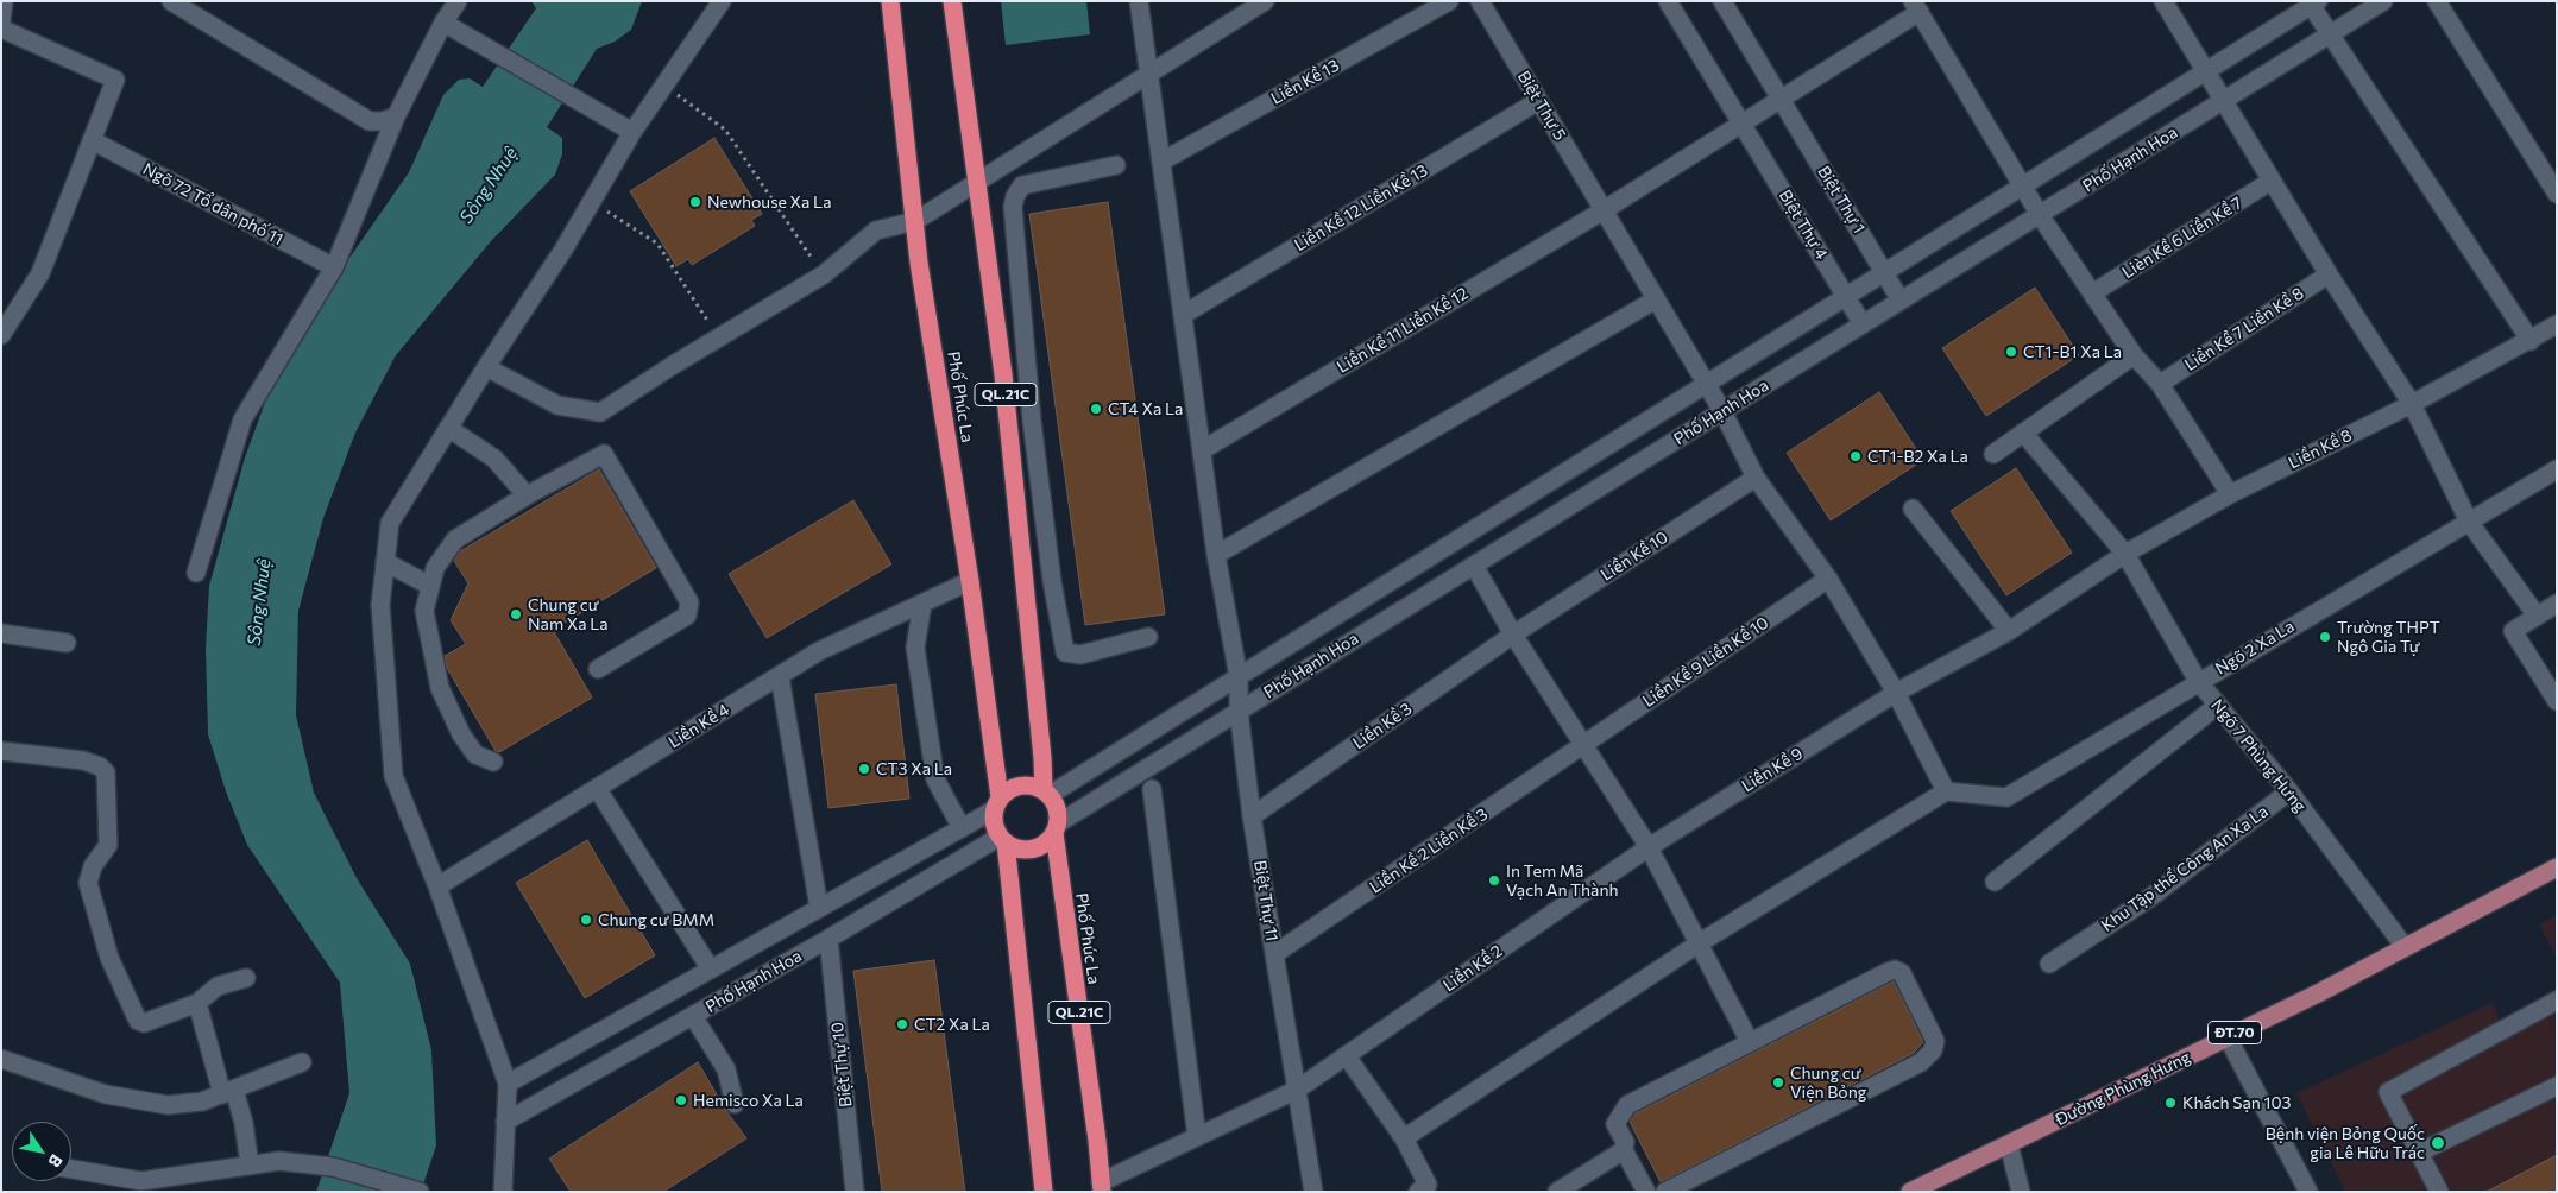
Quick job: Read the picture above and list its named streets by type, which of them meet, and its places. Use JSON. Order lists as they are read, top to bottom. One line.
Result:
{"streets":{"highway":["QL.21C","Phố Phúc La"],"main road":["ĐT.70","Đường Phùng Hưng"],"street":["Liền Kề 13","Biệt Thự 5","Phố Hạnh Hoa","Biệt Thự 1","Ngõ 72 Tổ dân phố 11","Liền Kề 12 Liền Kề 13","Biệt Thự 4","Lièn Kề 6 Liền Kề 7","Liền Kề 7 Liền Kề 8","Liền Kề 11 Liền Kề 12","Liền Kề 8","Liền Kề 10","Ngõ 2 Xa La","Liền Kề 9 Liền Kề 10","Liền Kề 4","Liền Kề 3","Ngõ 7 Phùng Hưng","Liền Kề 9","Liền Kề 2 Liền Kề 3","Khu Tập thể Công An Xa La","Biệt Thự 11","Liền Kề 2","Biệt Thự 10"]},"crossings":[["Liền Kề 13","Biệt Thự 11"],["Biệt Thự 5","Liền Kề 12 Liền Kề 13"],["Biệt Thự 5","Liền Kề 11 Liền Kề 12"],["Phố Hạnh Hoa","Biệt Thự 1"],["Phố Hạnh Hoa","Biệt Thự 4"],["Phố Hạnh Hoa","QL.21C"],["Phố Hạnh Hoa","Phố Phúc La"],["Phố Hạnh Hoa","Biệt Thự 11"],["Phố Hạnh Hoa","Biệt Thự 10"],["Biệt Thự 1","Liền Kề 11 Liền Kề 12"],["Liền Kề 12 Liền Kề 13","Biệt Thự 11"],["Biệt Thự 4","Liền Kề 11 Liền Kề 12"],["Liền Kề 11 Liền Kề 12","Biệt Thự 11"],["QL.21C","Phố Phúc La"],["Phố Phúc La","Liền Kề 4"],["Phố Phúc La","Liền Kề 2"],["Liền Kề 8","Ngõ 7 Phùng Hưng"],["Liền Kề 8","Liền Kề 9"],["Liền Kề 10","Liền Kề 3"],["Ngõ 2 Xa La","Ngõ 7 Phùng Hưng"],["Liền Kề 9 Liền Kề 10","Liền Kề 2 Liền Kề 3"],["Liền Kề 3","Biệt Thự 11"],["Ngõ 7 Phùng Hưng","Khu Tập thể Công An Xa La"],["Ngõ 7 Phùng Hưng","Đường Phùng Hưng"],["Liền Kề 9","Liền Kề 2"],["Liền Kề 2 Liền Kề 3","Biệt Thự 11"],["Biệt Thự 11","Liền Kề 2"]],"water":["Sông Nhuệ"],"places":["Newhouse Xa La","CT1-B1 Xa La","CT4 Xa La","CT1-B2 Xa La","Chung cư Nam Xa La","Trường THPT Ngô Gia Tự","CT3 Xa La","In Tem Mã Vạch An Thành","Chung cư BMM","CT2 Xa La","Chung cư Viện Bỏng","Hemisco Xa La","Khách Sạn 103","Bệnh viện Bỏng Quốc gia Lê Hữu Trác"],"north":"bottom right"}
